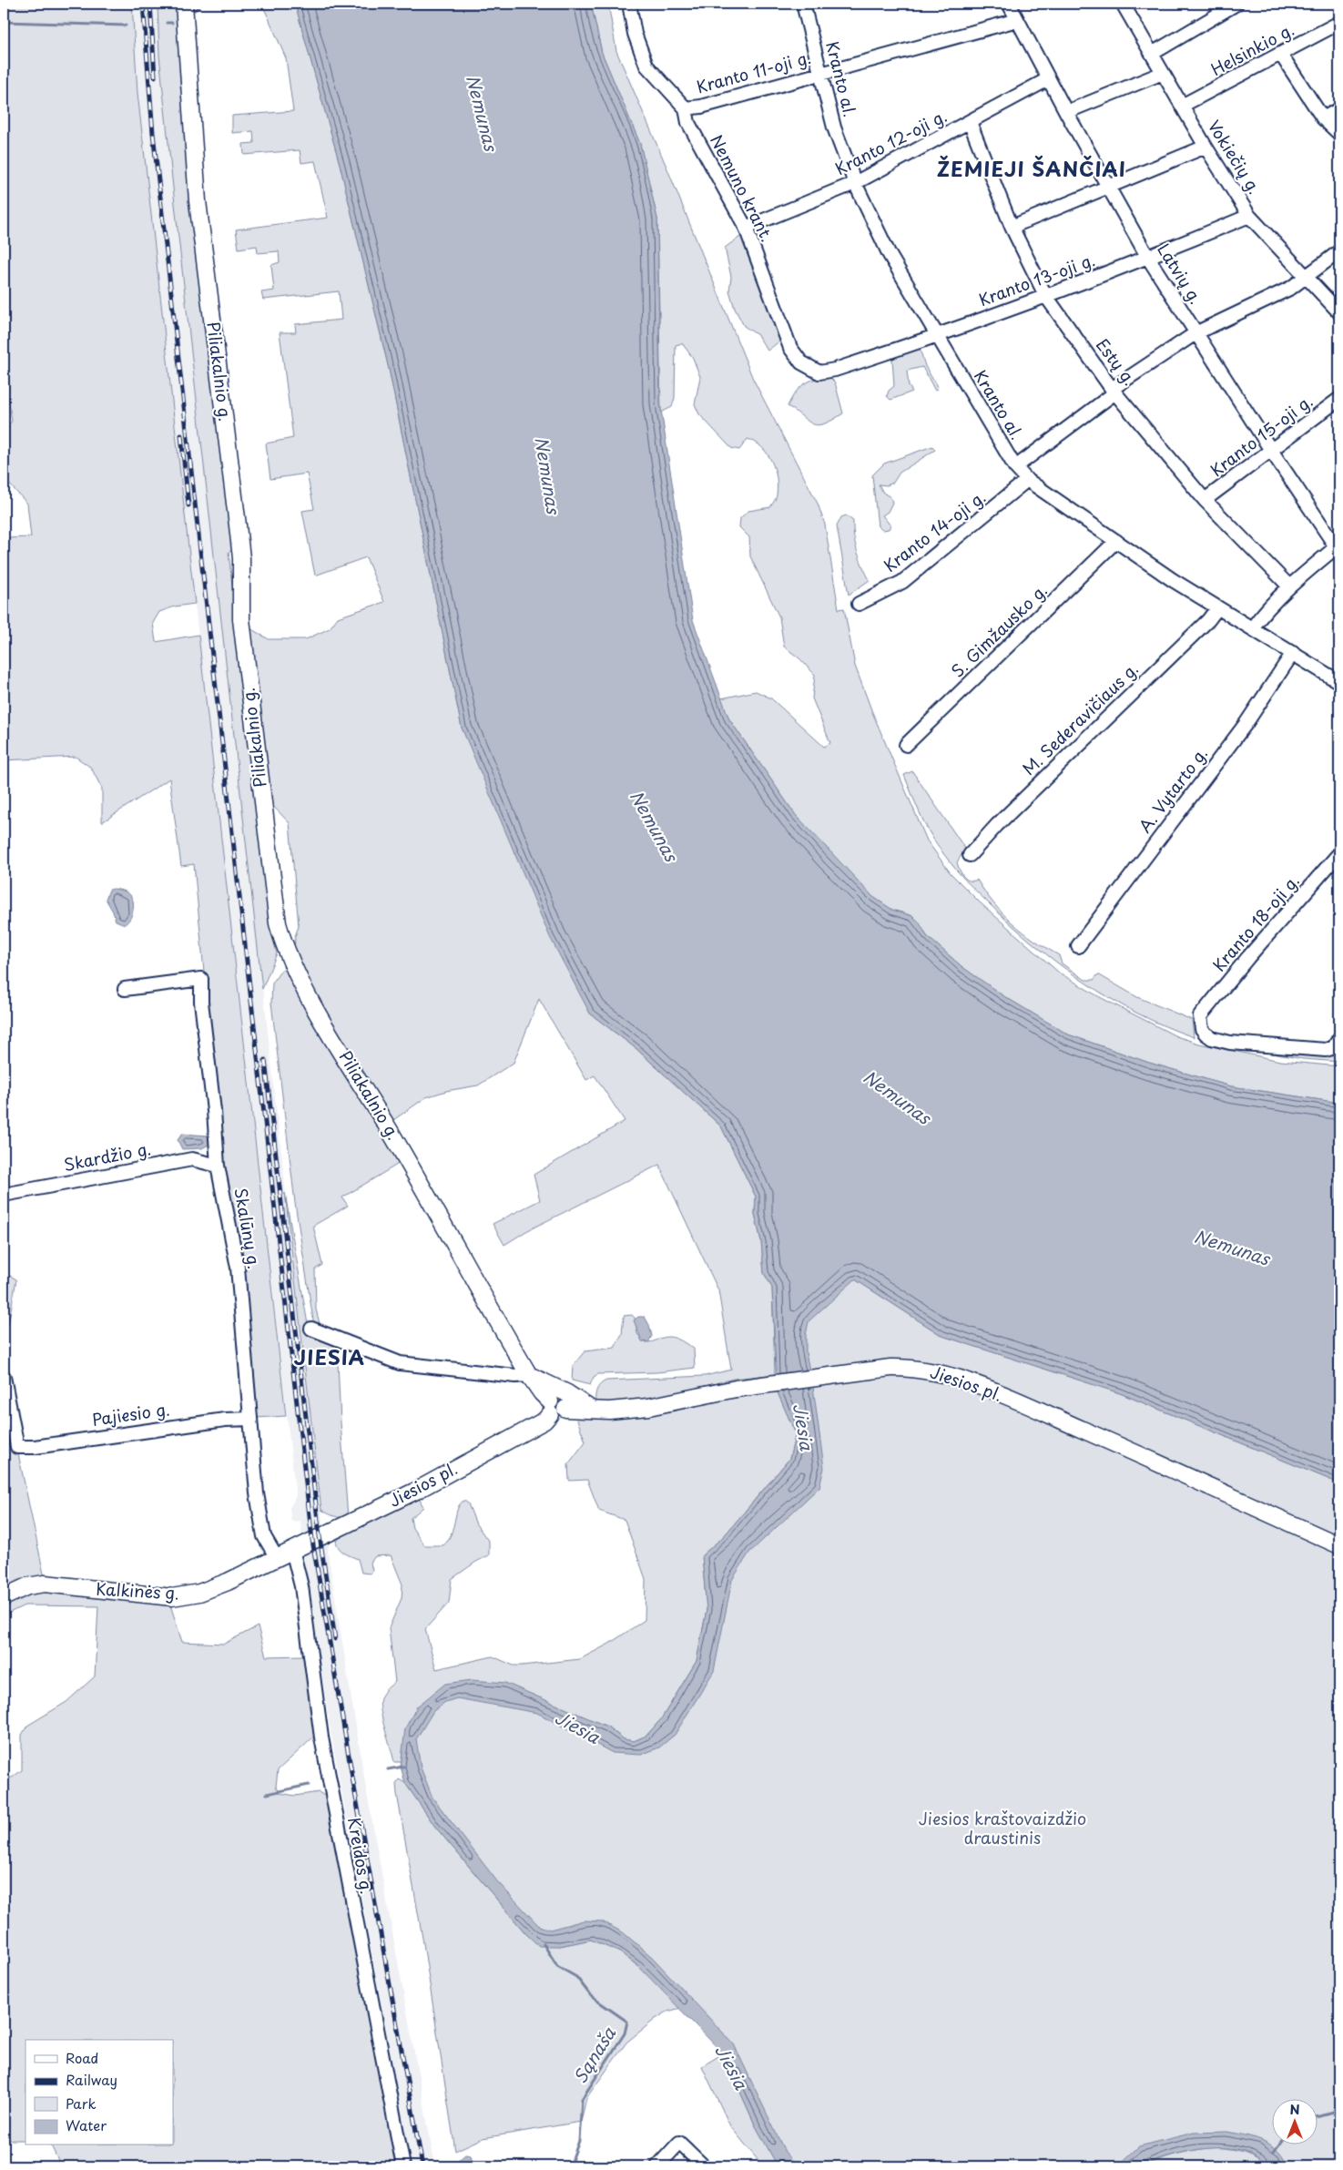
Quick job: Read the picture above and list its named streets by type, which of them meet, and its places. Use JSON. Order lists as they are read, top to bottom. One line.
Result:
{"streets":{"main road":["Piliakalnio g.","Jiesios pl.","Kalkinės g."],"street":["Helsinkio g.","Kranto 11-oji g.","Kranto al.","Kranto 12-oji g.","Vokiečių g.","Nemuno krant.","Latvių g.","Kranto 13-oji g.","Estų g.","Kranto 15-oji g.","Kranto 14-oji g.","S. Gimžausko g.","M. Sederavičiaus g.","A. Vytarto g.","Kranto 18-oji g.","Skardžio g.","Skalūnų g.","Pajiesio g.","Kreidos g."]},"crossings":[["Helsinkio g.","Vokiečių g."],["Kranto 11-oji g.","Kranto al."],["Kranto 11-oji g.","Nemuno krant."],["Kranto 11-oji g.","Latvių g."],["Kranto al.","Kranto 12-oji g."],["Kranto al.","Kranto 13-oji g."],["Kranto al.","Kranto 14-oji g."],["Kranto al.","S. Gimžausko g."],["Kranto al.","M. Sederavičiaus g."],["Kranto al.","A. Vytarto g."],["Kranto 12-oji g.","Nemuno krant."],["Kranto 12-oji g.","Latvių g."],["Kranto 12-oji g.","Estų g."],["Vokiečių g.","Kranto 13-oji g."],["Nemuno krant.","Kranto 13-oji g."],["Latvių g.","Kranto 13-oji g."],["Latvių g.","Kranto 15-oji g."],["Kranto 13-oji g.","Estų g."],["Estų g.","Kranto 15-oji g."],["Piliakalnio g.","Jiesios pl."],["Skardžio g.","Skalūnų g."],["Skalūnų g.","Pajiesio g."],["Skalūnų g.","Kalkinės g."],["Jiesios pl.","Kalkinės g."],["Jiesios pl.","Kreidos g."],["Kalkinės g.","Kreidos g."]],"districts":["ŽEMIEJI ŠANČIAI","JIESIA"],"water":["Nemunas","Jiesia","Sąnaša"],"parks":["Jiesios kraštovaizdžio draustinis"],"legend":["Road","Railway","Park","Water"],"north":"top"}
